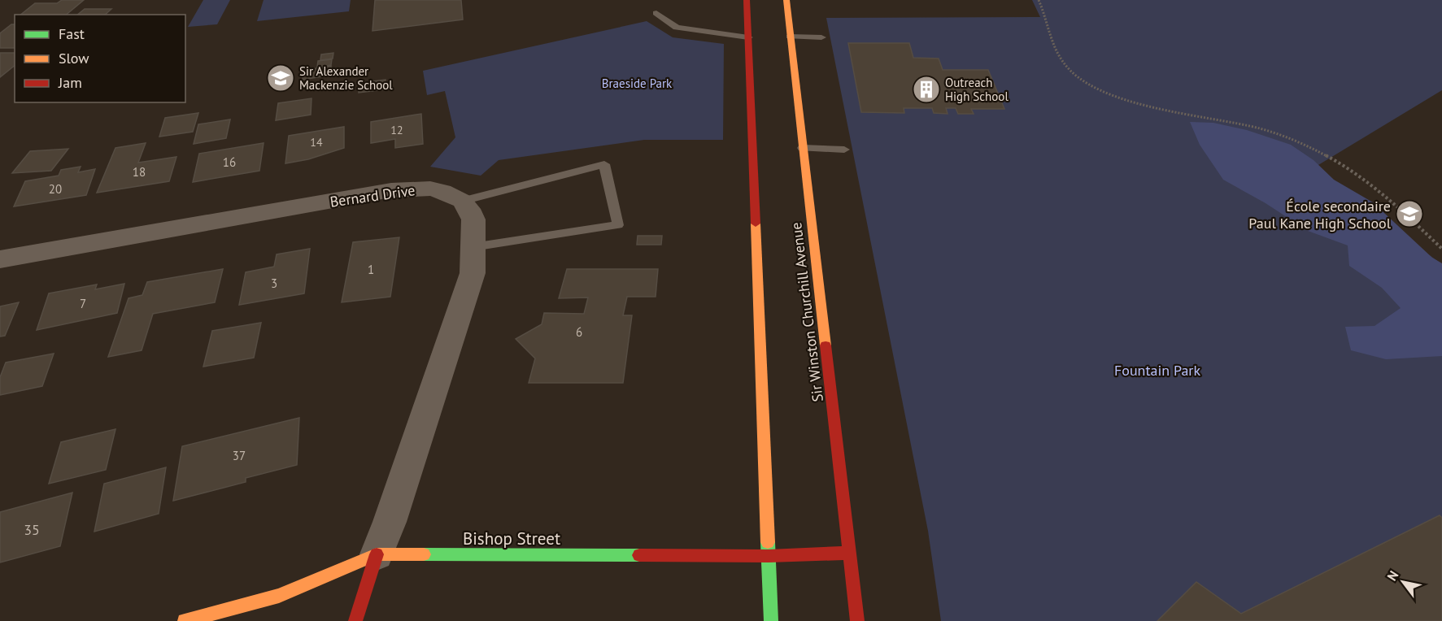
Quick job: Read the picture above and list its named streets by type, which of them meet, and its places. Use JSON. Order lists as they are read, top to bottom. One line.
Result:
{"streets":{"main road":["Sir Winston Churchill Avenue","Bishop Street"],"street":["Bernard Drive"]},"crossings":[["Sir Winston Churchill Avenue","Bishop Street"]],"parks":["Braeside Park","Fountain Park"],"places":{"school or university":["Sir Alexander Mackenzie School","École secondaire Paul Kane High School"],"building":["Outreach High School"]},"house_numbers":["12","14","16","18","20","1","3","7","6","37","35"],"legend":["Fast","Slow","Jam"],"north":"top left"}
